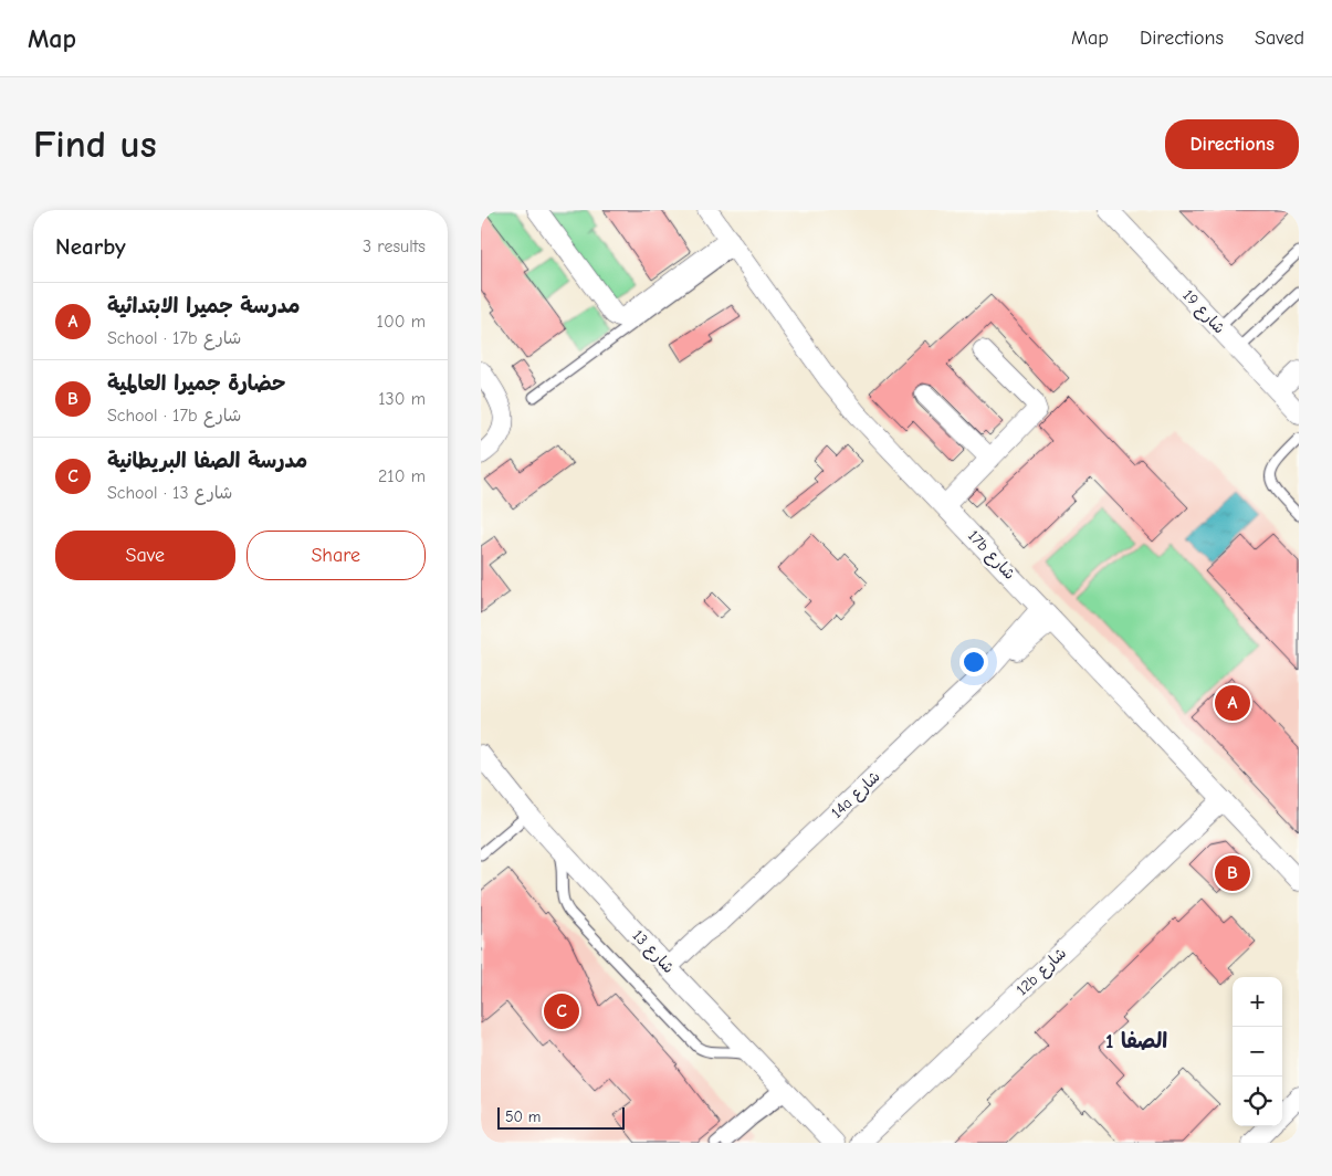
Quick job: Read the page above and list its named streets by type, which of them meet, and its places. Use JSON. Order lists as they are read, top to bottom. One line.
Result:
{"streets":{"street":["شارع 19","17b شارع","14a شارع","شارع 13","12b شارع"]},"crossings":[["17b شارع","14a شارع"],["17b شارع","12b شارع"],["14a شارع","شارع 13"]],"districts":["الصفا 1"],"scale_bar":"50 m","page":{"header":"Map","nav":["Map","Directions","Saved"],"buttons":["Directions",["Save","Share"]],"title":"Find us","heading":["Nearby","3 results"],"list":[{"mark":"A","name":"مدرسة جميرا الابتدائية","note":"School · 17b شارع","value":"100 m"},{"mark":"B","name":"حضارة جميرا العالمية","note":"School · 17b شارع","value":"130 m"},{"mark":"C","name":"مدرسة الصفا البريطانية","note":"School · شارع 13","value":"210 m"}],"pins":["A","B","C"],"map_buttons":["+","−"],"scale":"50 m"}}
